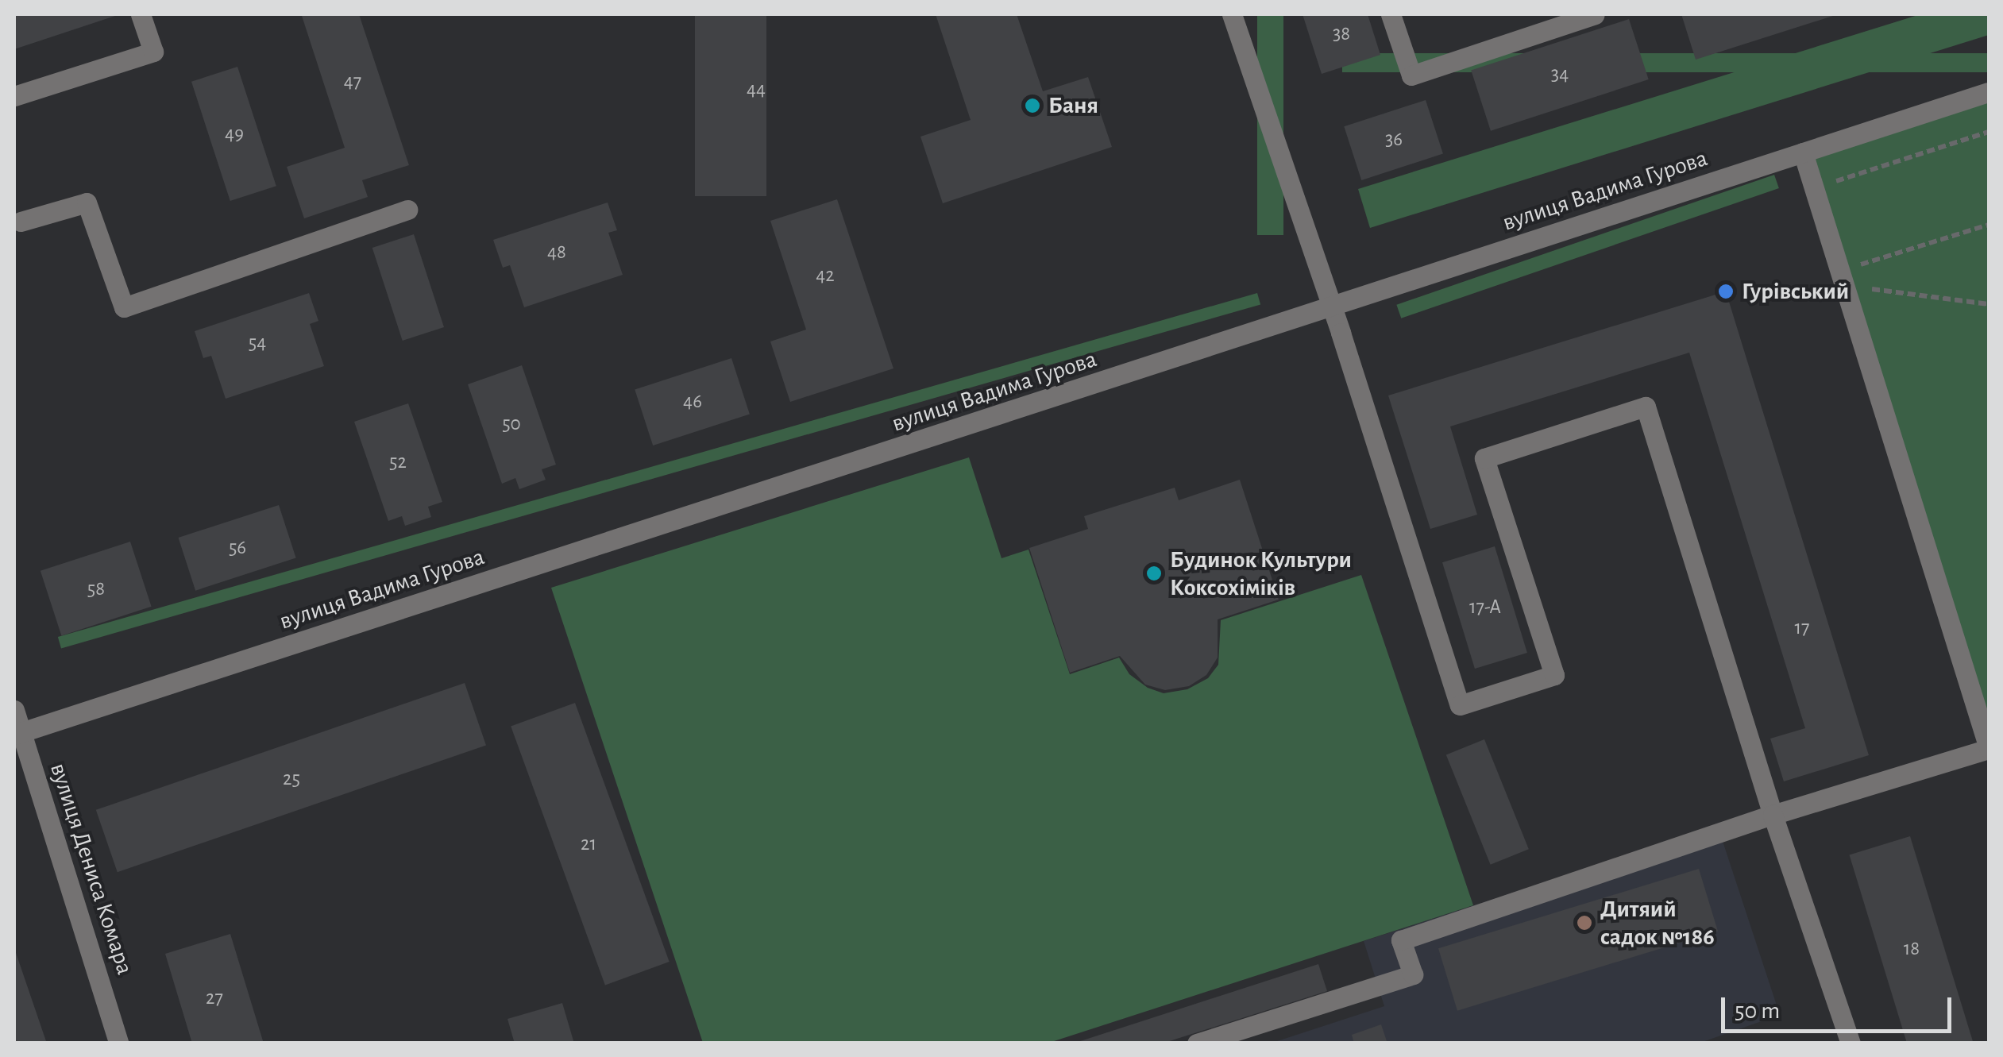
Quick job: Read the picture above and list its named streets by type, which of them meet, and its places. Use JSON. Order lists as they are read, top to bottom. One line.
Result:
{"streets":{"street":["вулиця Вадима Гурова","вулиця Дениса Комара"]},"crossings":[["вулиця Вадима Гурова","вулиця Дениса Комара"]],"places":["Баня","Гурівський","Будинок Культури Коксохіміків","Дитяий садок №186"],"house_numbers":["38","34","47","44","49","36","48","42","54","46","50","52","56","58","17-А","17","25","21","18","27"],"scale_bar":"50 m"}
